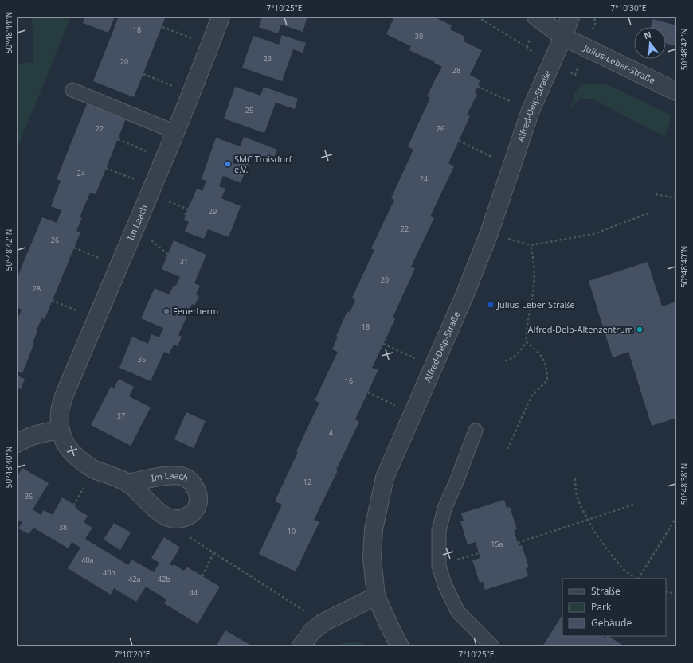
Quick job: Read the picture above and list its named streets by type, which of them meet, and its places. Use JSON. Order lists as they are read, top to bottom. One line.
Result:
{"streets":{"street":["Julius-Leber-Straße","Alfred-Delp-Straße","Im Laach"]},"crossings":[["Julius-Leber-Straße","Alfred-Delp-Straße"]],"places":{"other":["SMC Troisdorf e.V.","Feuerherm","Alfred-Delp-Altenzentrum"],"transit":["Julius-Leber-Straße"]},"house_numbers":["18","30","23","20","28","25","22","26","24","24","29","22","26","31","20","28","18","35","16","37","14","12","36","38","10","15a","40a","40b","42a","42b","44"],"legend":["Straße","Park","Gebäude"],"north":"top","coordinates":["7°10'25\"E","7°10'30\"E","50°48'44\"N","50°48'42\"N","50°48'40\"N","50°48'38\"N","7°10'20\"E"]}
